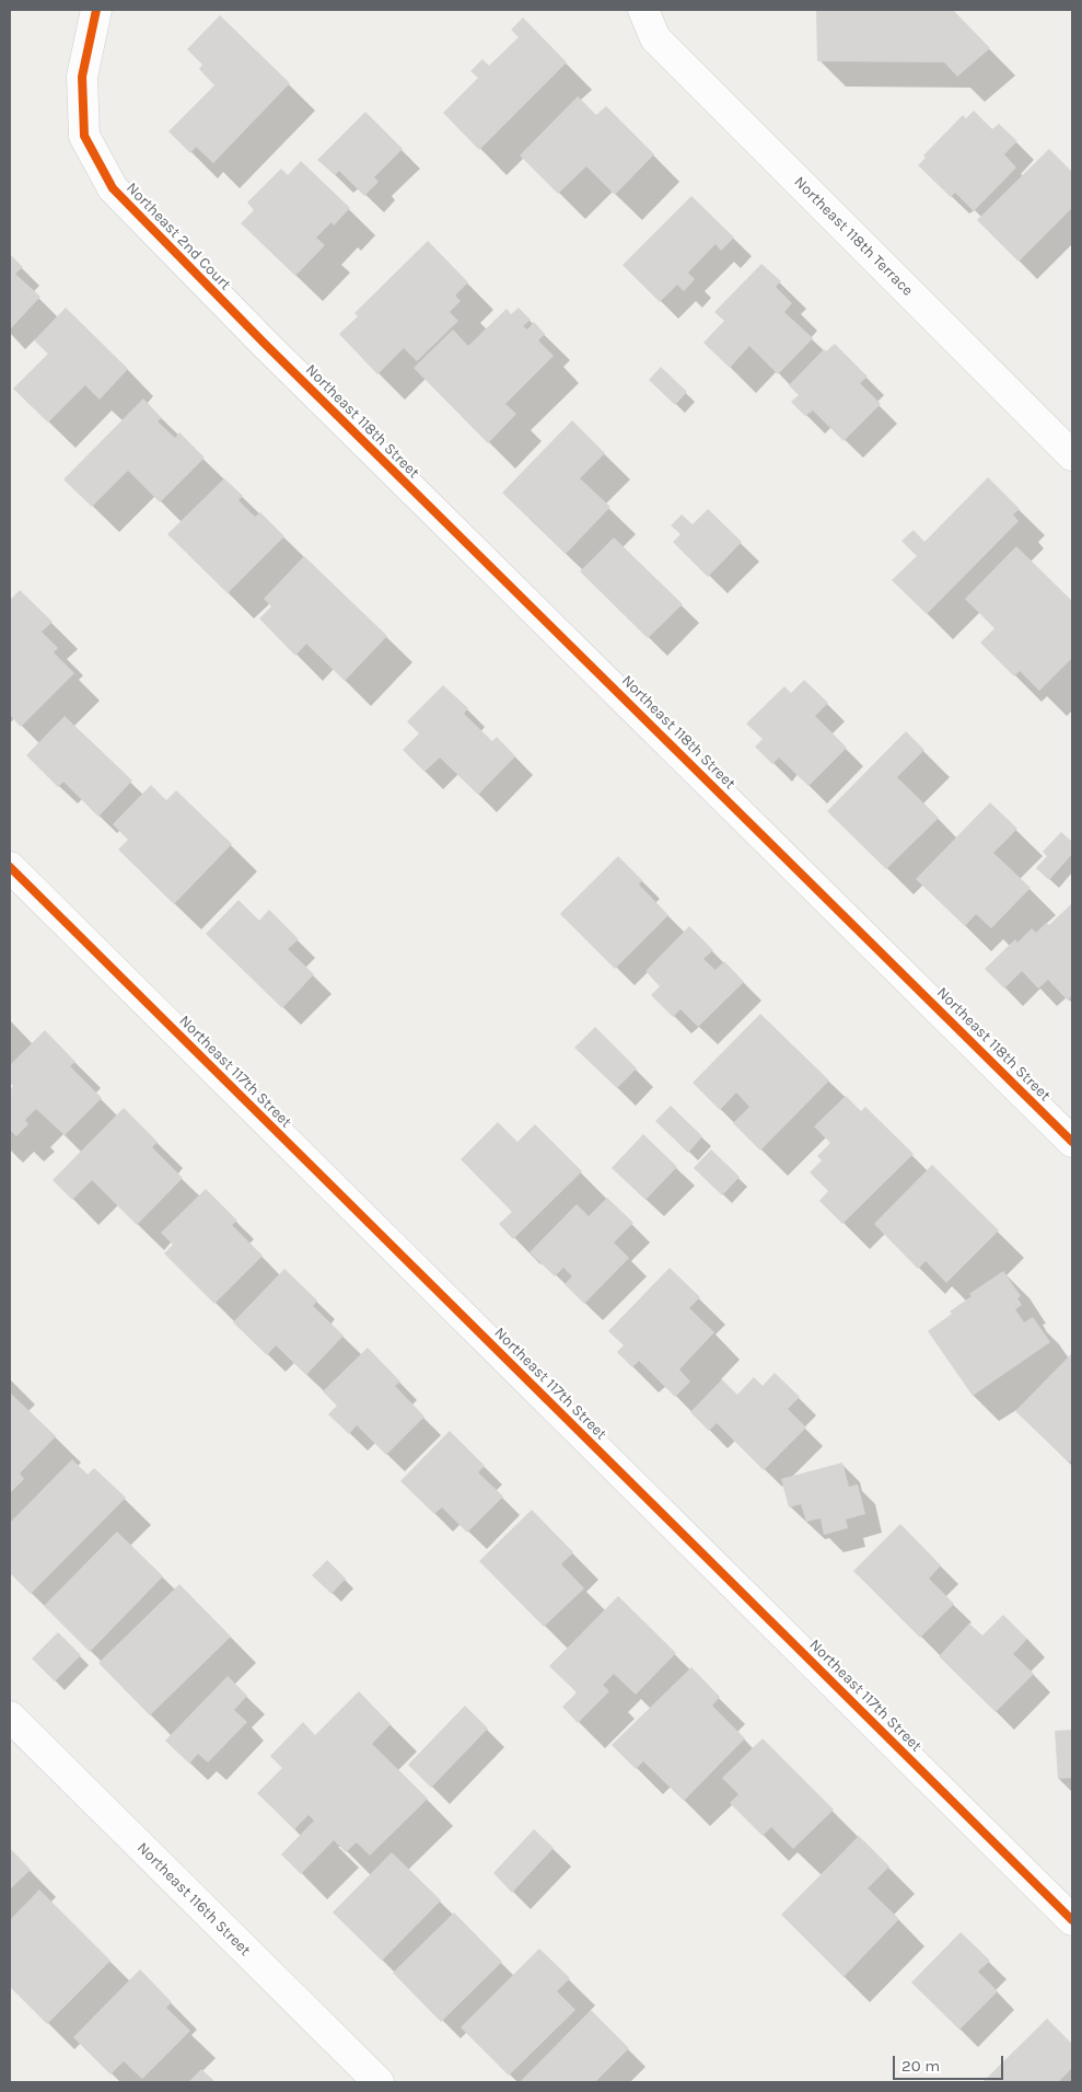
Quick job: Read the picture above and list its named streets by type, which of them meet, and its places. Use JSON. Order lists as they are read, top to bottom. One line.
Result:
{"streets":{"street":["Northeast 2nd Court","Northeast 118th Terrace","Northeast 118th Street","Northeast 117th Street","Northeast 116th Street"]},"crossings":[["Northeast 2nd Court","Northeast 118th Street"]],"scale_bar":"20 m"}
